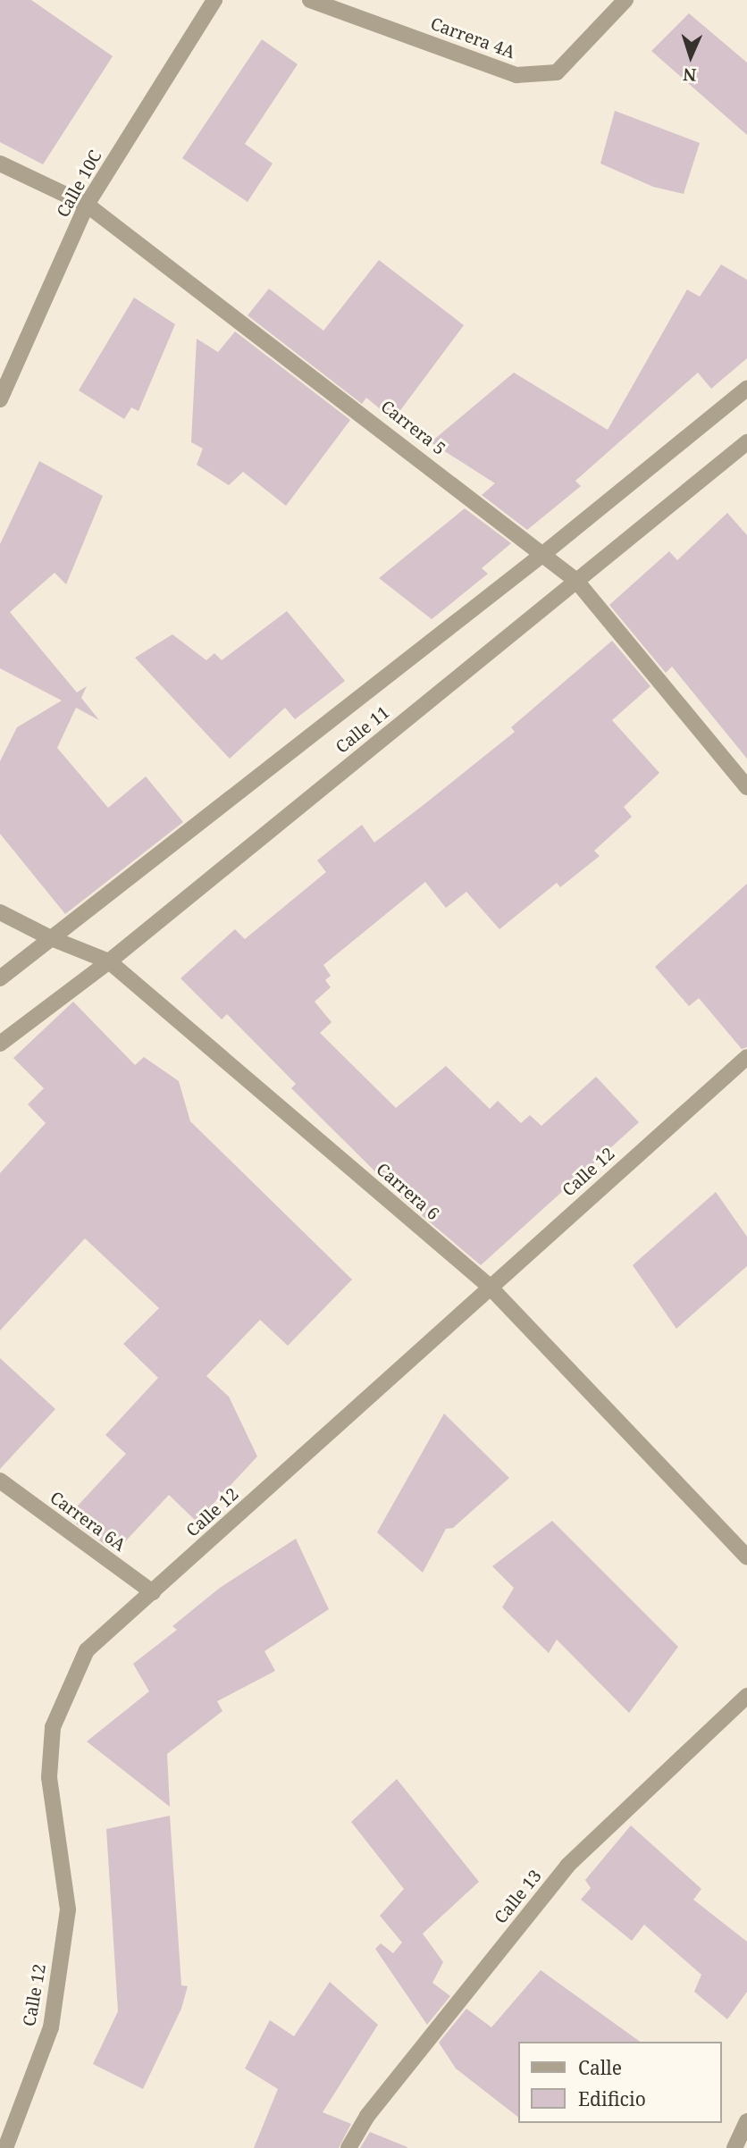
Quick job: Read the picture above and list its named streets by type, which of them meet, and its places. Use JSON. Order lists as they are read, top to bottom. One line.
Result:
{"streets":{"street":["Carrera 4A","Calle 10C","Carrera 5","Calle 11","Calle 12","Carrera 6","Carrera 6A","Calle 13"]},"crossings":[["Calle 10C","Carrera 5"],["Carrera 5","Calle 11"],["Calle 11","Carrera 6"],["Calle 12","Carrera 6"],["Calle 12","Carrera 6A"]],"legend":["Calle","Edificio"],"north":"bottom"}
